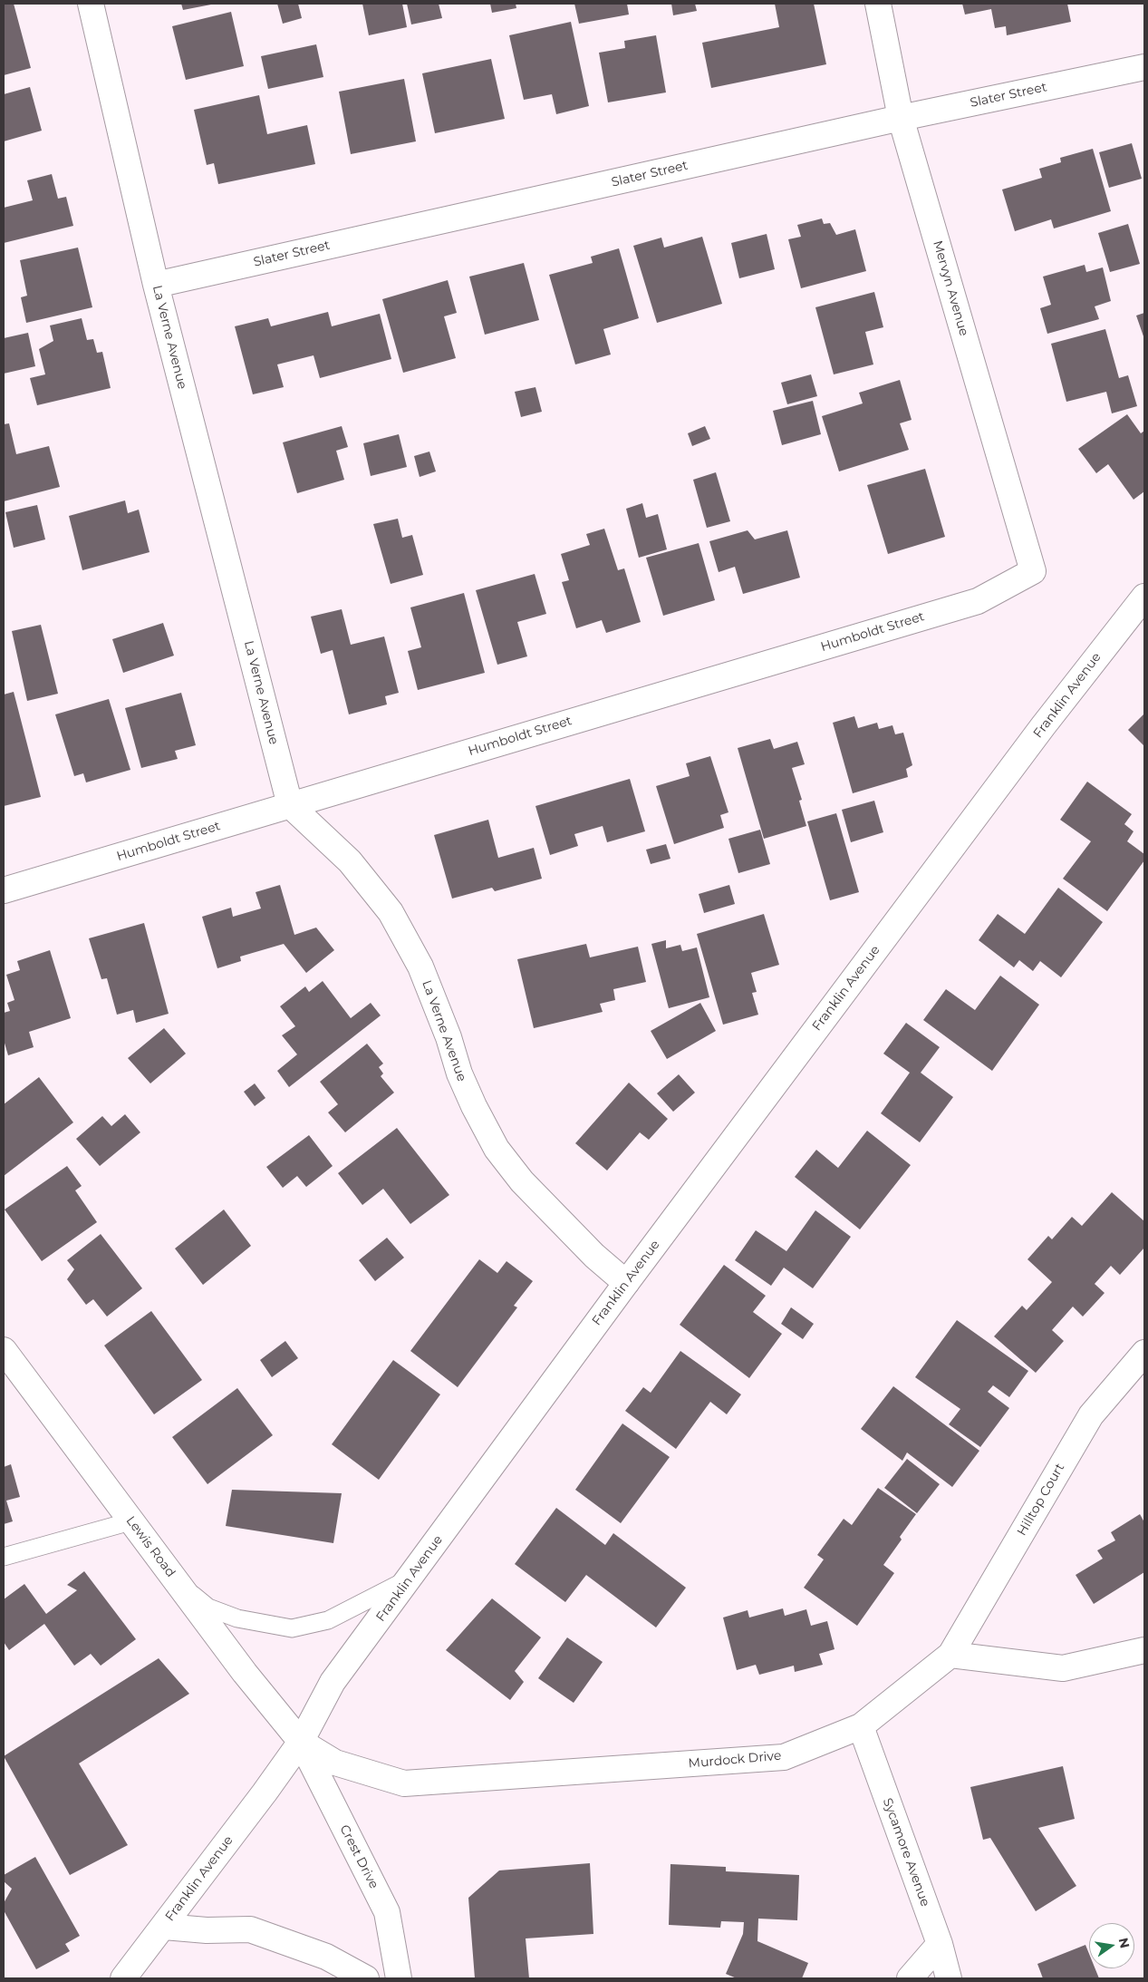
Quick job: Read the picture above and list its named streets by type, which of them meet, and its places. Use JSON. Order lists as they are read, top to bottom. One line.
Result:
{"streets":{"street":["Slater Street","Mervyn Avenue","La Verne Avenue","Humboldt Street","Franklin Avenue","Hilltop Court","Lewis Road","Murdock Drive","Sycamore Avenue","Crest Drive"]},"crossings":[["Slater Street","Mervyn Avenue"],["Slater Street","La Verne Avenue"],["Mervyn Avenue","Humboldt Street"],["La Verne Avenue","Humboldt Street"],["La Verne Avenue","Franklin Avenue"],["Franklin Avenue","Lewis Road"],["Franklin Avenue","Murdock Drive"],["Franklin Avenue","Crest Drive"],["Hilltop Court","Murdock Drive"],["Lewis Road","Murdock Drive"],["Lewis Road","Crest Drive"],["Murdock Drive","Sycamore Avenue"],["Murdock Drive","Crest Drive"]],"north":"right"}
